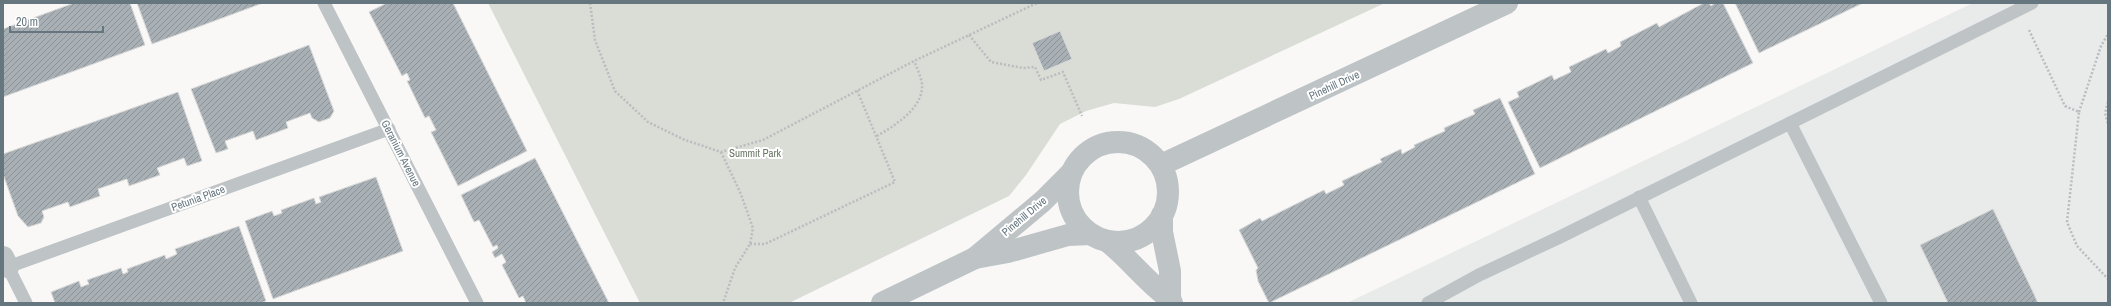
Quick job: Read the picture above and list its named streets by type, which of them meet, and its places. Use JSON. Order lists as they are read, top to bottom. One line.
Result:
{"streets":{"street":["Pinehill Drive"],"lane":["Geranium Avenue","Petunia Place"]},"crossings":[["Geranium Avenue","Petunia Place"]],"parks":["Summit Park"],"scale_bar":"20 m"}
